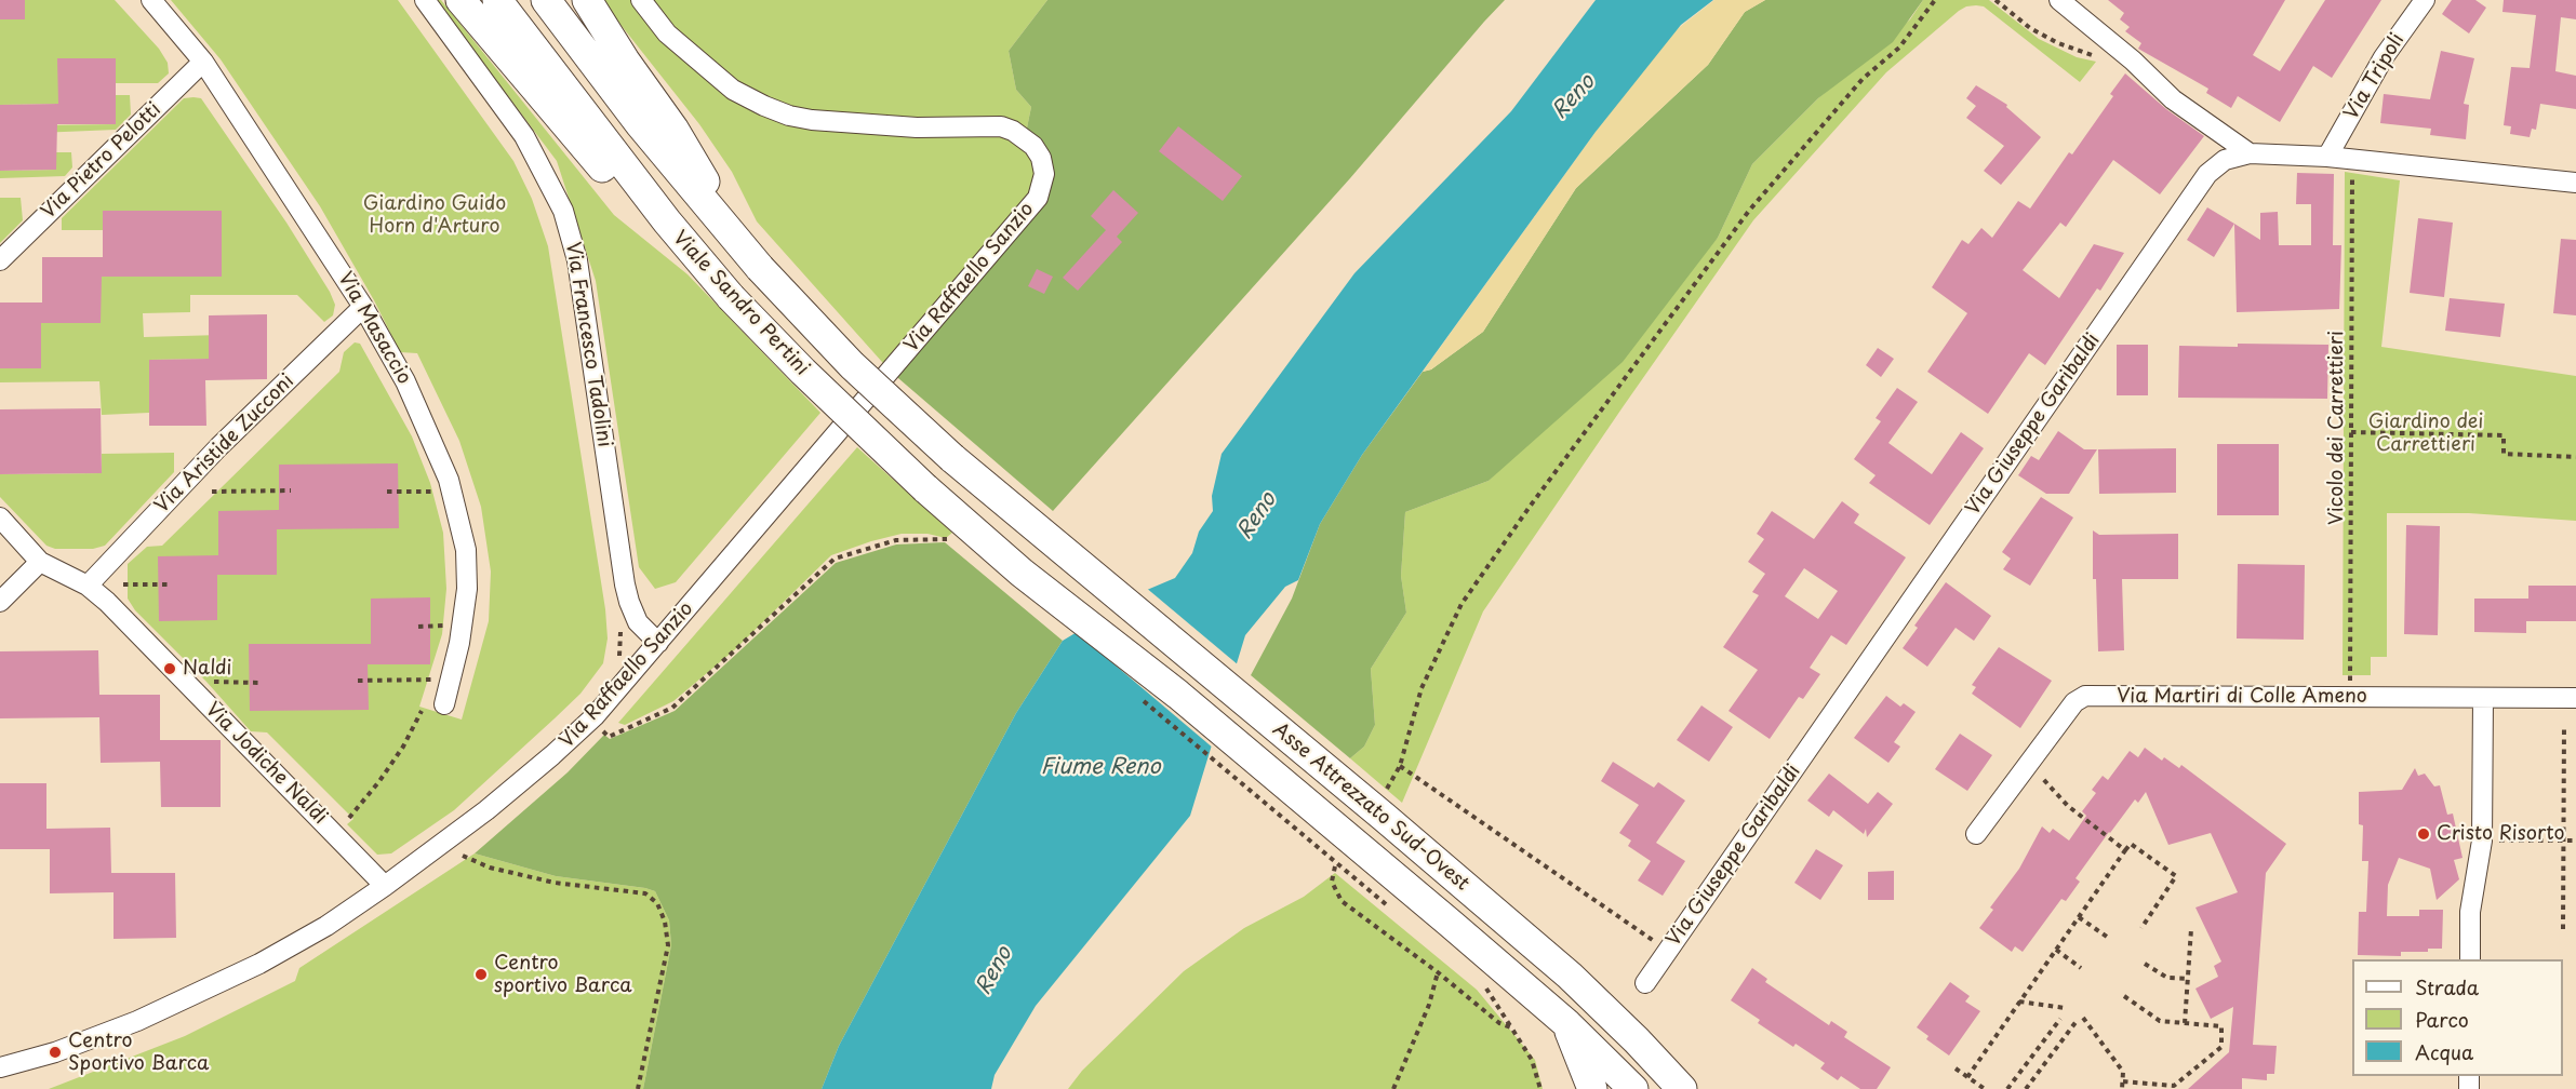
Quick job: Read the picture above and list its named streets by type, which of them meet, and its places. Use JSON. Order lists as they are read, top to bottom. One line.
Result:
{"streets":{"highway":["Viale Sandro Pertini","Asse Attrezzato Sud-Ovest"],"street":["Via Tripoli","Via Pietro Pelotti","Via Raffaello Sanzio","Via Masaccio","Via Francesco Tadolini","Via Giuseppe Garibaldi","Via Aristide Zucconi","Via Martiri di Colle Ameno","Via Jodiche Naldi"],"path":["Vicolo dei Carrettieri"]},"crossings":[["Via Tripoli","Via Giuseppe Garibaldi"],["Via Pietro Pelotti","Via Masaccio"],["Via Raffaello Sanzio","Via Francesco Tadolini"],["Via Raffaello Sanzio","Via Jodiche Naldi"],["Viale Sandro Pertini","Asse Attrezzato Sud-Ovest"],["Via Masaccio","Via Aristide Zucconi"],["Via Giuseppe Garibaldi","Vicolo dei Carrettieri"],["Vicolo dei Carrettieri","Via Martiri di Colle Ameno"],["Via Aristide Zucconi","Via Jodiche Naldi"]],"water":["Reno","Fiume Reno"],"parks":["Giardino Guido Horn d'Arturo","Giardino dei Carrettieri"],"places":["Naldi","Cristo Risorto","Centro sportivo Barca","Centro Sportivo Barca"],"legend":["Strada","Parco","Acqua"]}
